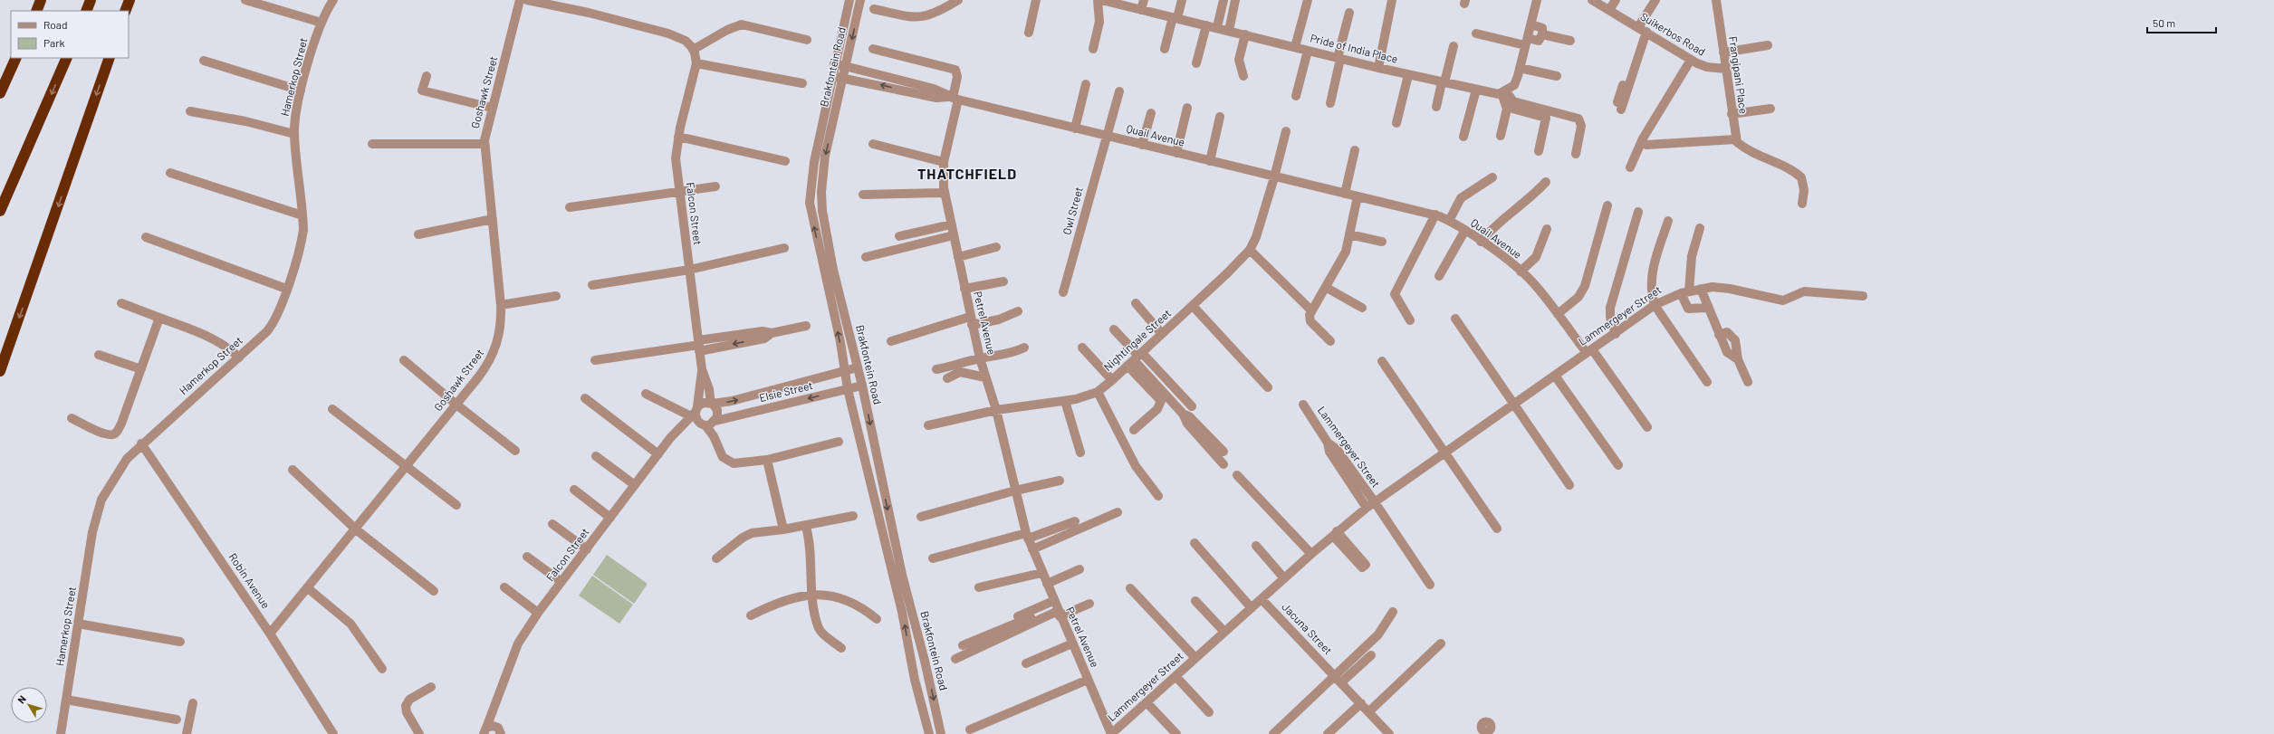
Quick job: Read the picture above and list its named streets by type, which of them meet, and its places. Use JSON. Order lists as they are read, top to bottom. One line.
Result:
{"streets":{"street":["Suikerbos Road","Pride of India Place","Brakfontein Road","Frangipani Place","Hamerkop Street","Goshawk Street","Quail Avenue","Owl Street","Falcon Street","Lammergeyer Street","Petrel Avenue","Nightingale Street","Elsie Street","Robin Avenue","Jacuna Street"]},"crossings":[["Suikerbos Road","Frangipani Place"],["Brakfontein Road","Quail Avenue"],["Brakfontein Road","Elsie Street"],["Hamerkop Street","Robin Avenue"],["Goshawk Street","Robin Avenue"],["Quail Avenue","Owl Street"],["Quail Avenue","Lammergeyer Street"],["Quail Avenue","Petrel Avenue"],["Quail Avenue","Nightingale Street"],["Falcon Street","Elsie Street"],["Lammergeyer Street","Petrel Avenue"],["Lammergeyer Street","Jacuna Street"],["Petrel Avenue","Nightingale Street"]],"districts":["THATCHFIELD"],"legend":["Road","Park"],"scale_bar":"50 m","north":"top left"}
